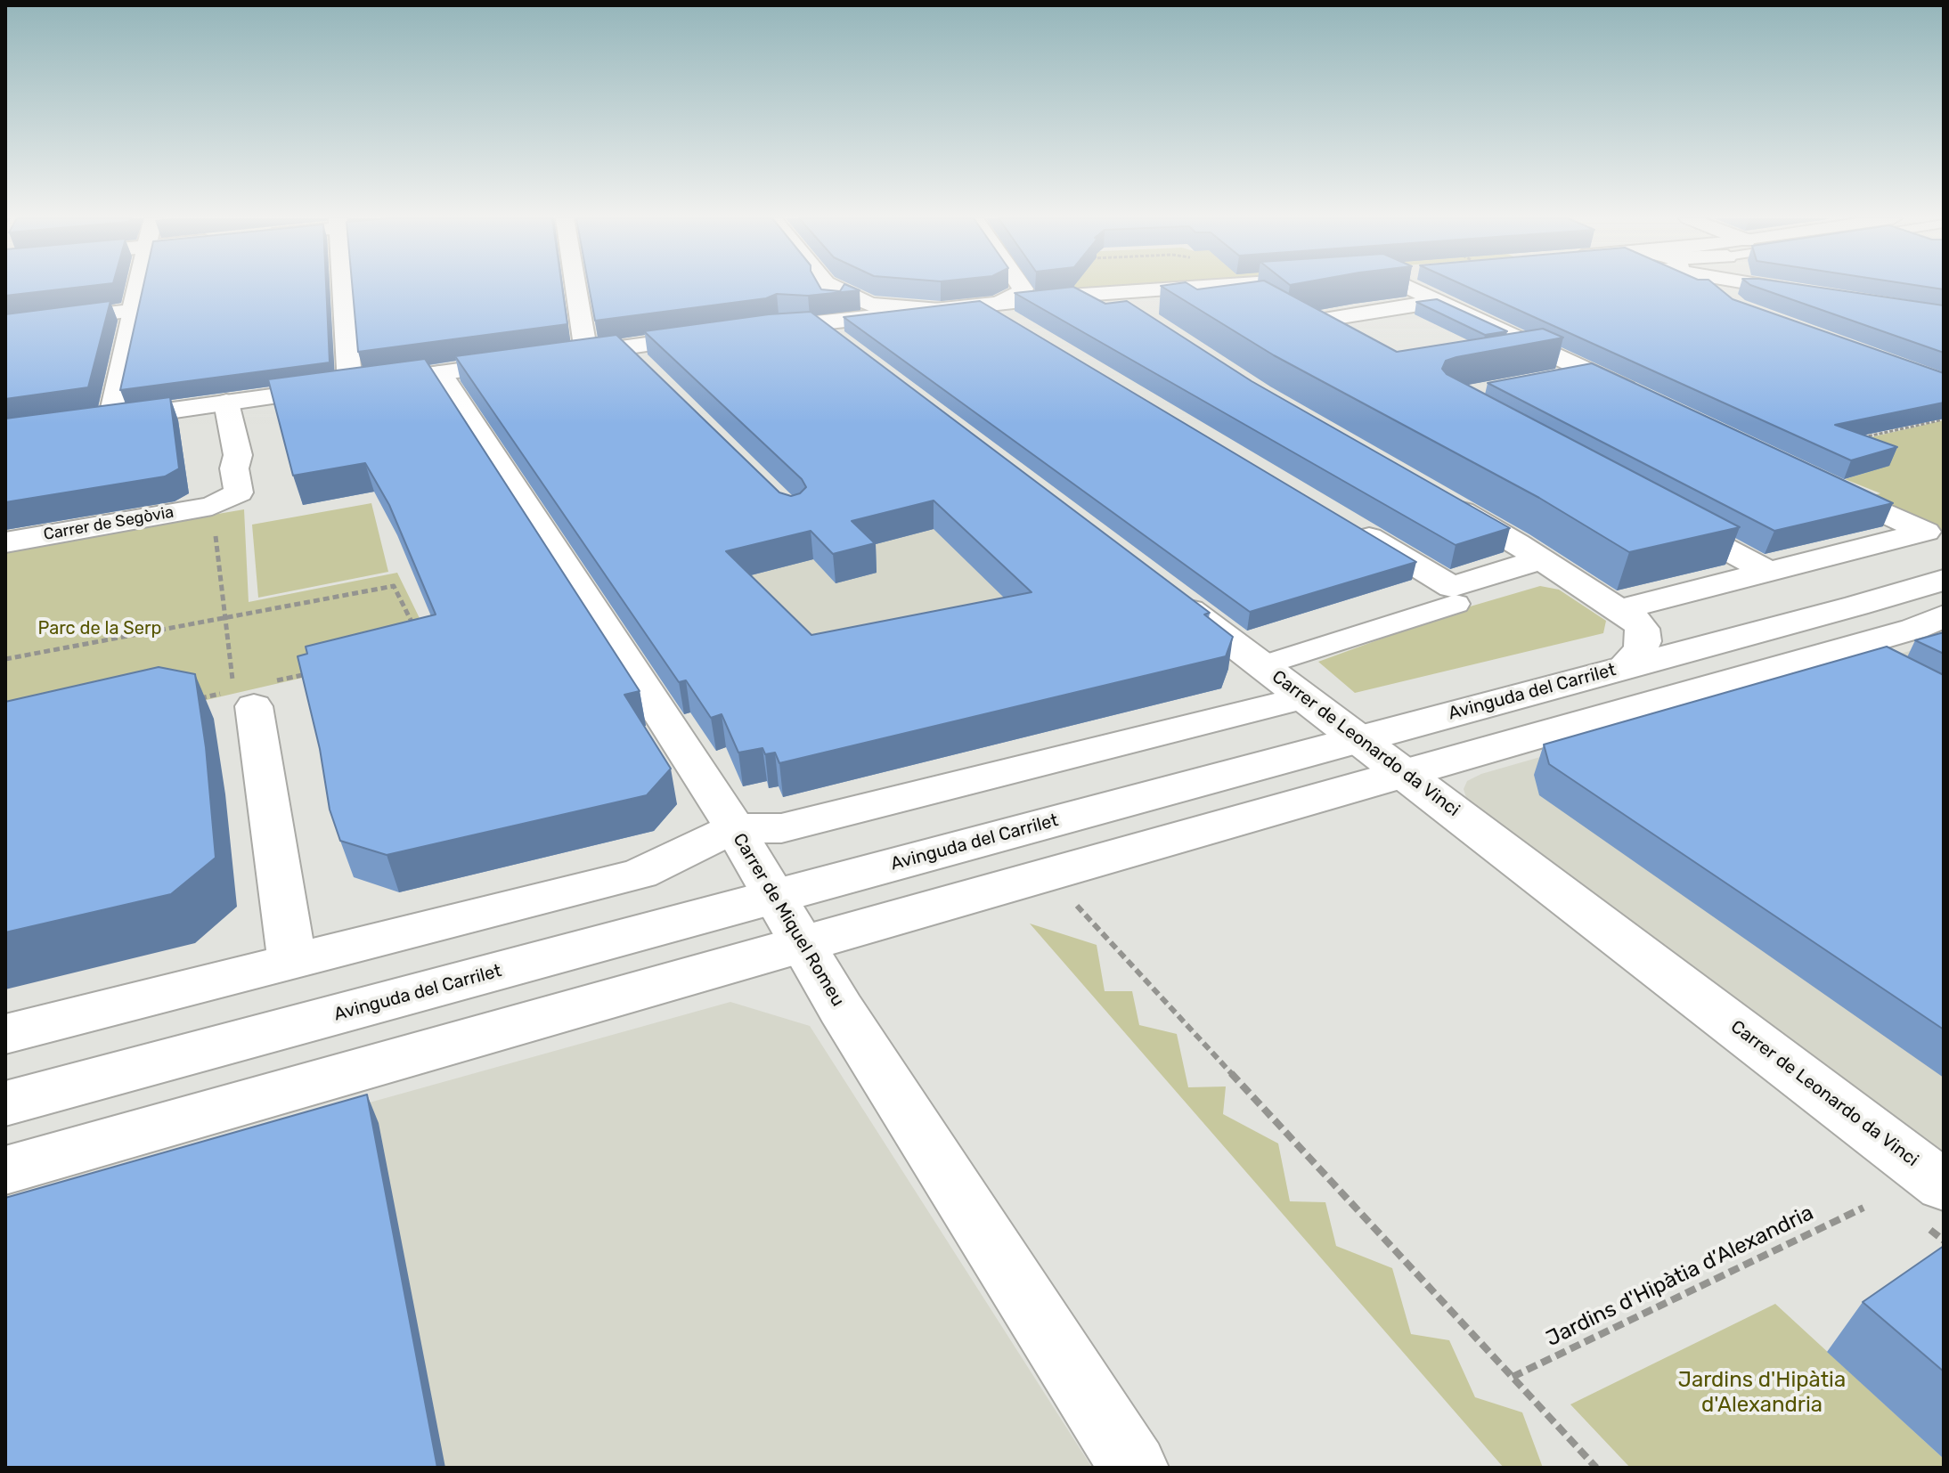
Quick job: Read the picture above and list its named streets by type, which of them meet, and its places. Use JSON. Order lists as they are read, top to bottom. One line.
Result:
{"streets":{"street":["Carrer de Segòvia","Avinguda del Carrilet","Carrer de Leonardo da Vinci","Carrer de Miquel Romeu"],"path":["Jardins d'Hipàtia d’Alexandria"]},"crossings":[["Avinguda del Carrilet","Carrer de Leonardo da Vinci"],["Avinguda del Carrilet","Carrer de Miquel Romeu"]],"parks":["Parc de la Serp","Jardins d'Hipàtia d'Alexandria"]}
